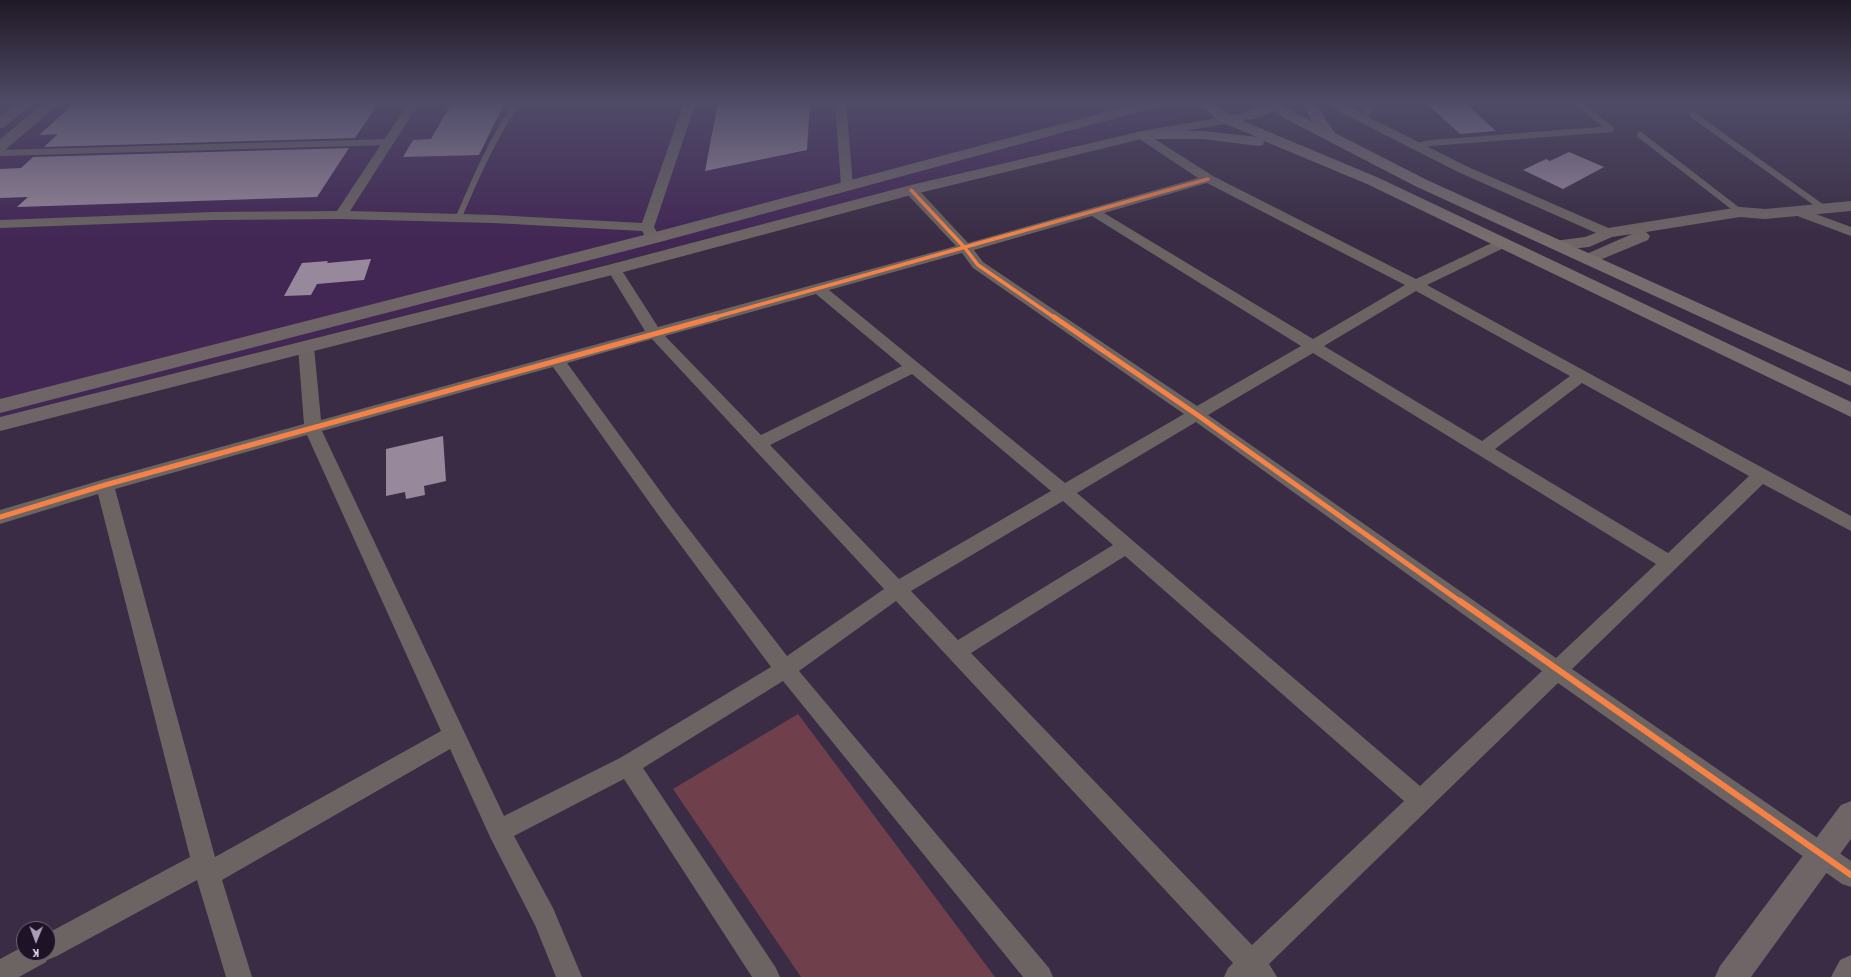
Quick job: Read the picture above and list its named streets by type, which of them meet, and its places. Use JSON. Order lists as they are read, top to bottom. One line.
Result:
{"north":"bottom"}
